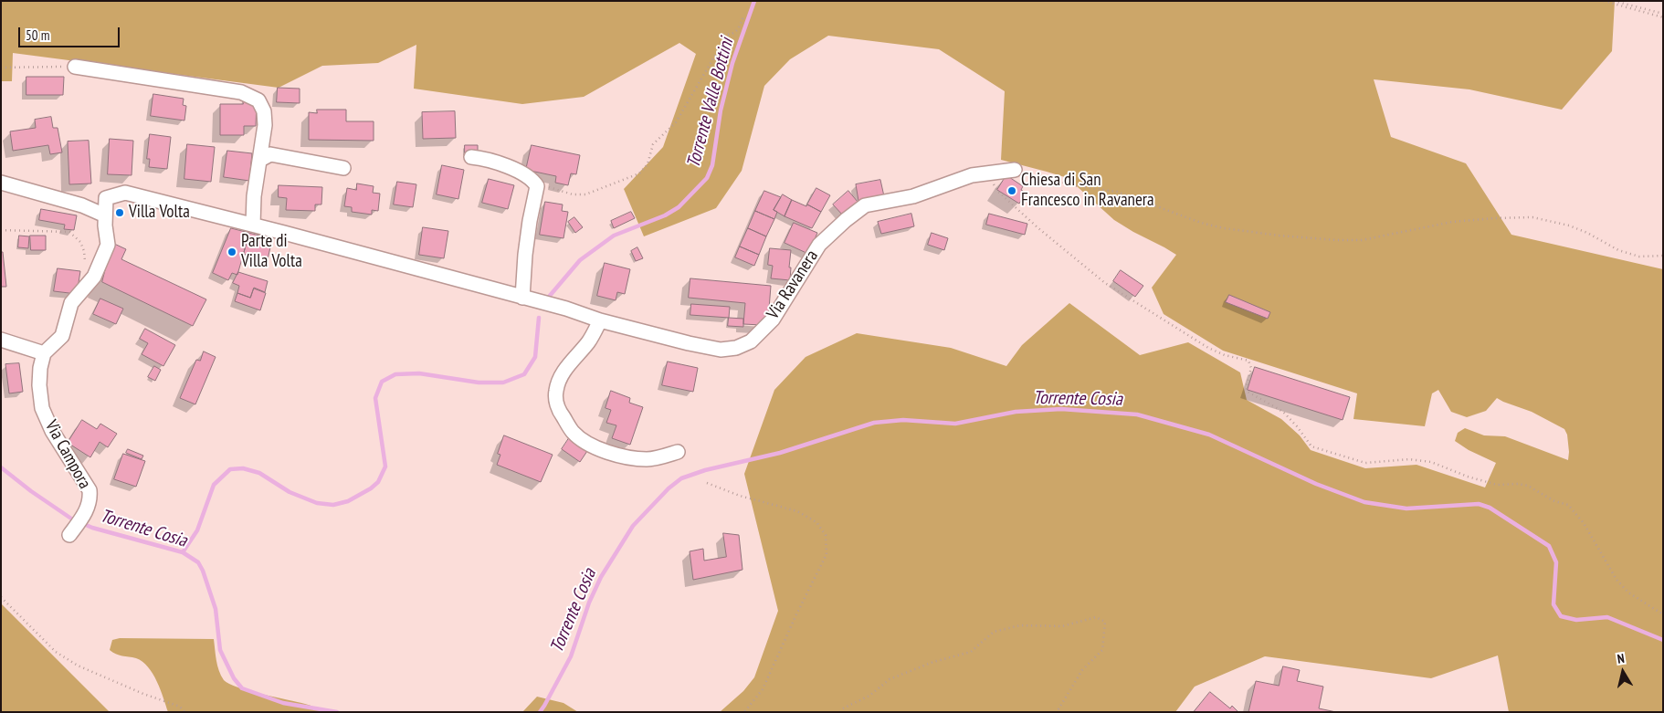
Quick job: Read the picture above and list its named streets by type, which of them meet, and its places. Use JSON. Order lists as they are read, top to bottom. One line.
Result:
{"streets":{"street":["Via Ravanera","Via Campora"]},"water":["Torrente Valle Bottini","Torrente Cosia"],"places":["Chiesa di San Francesco in Ravanera","Villa Volta","Parte di Villa Volta"],"scale_bar":"50 m","north":"top"}
